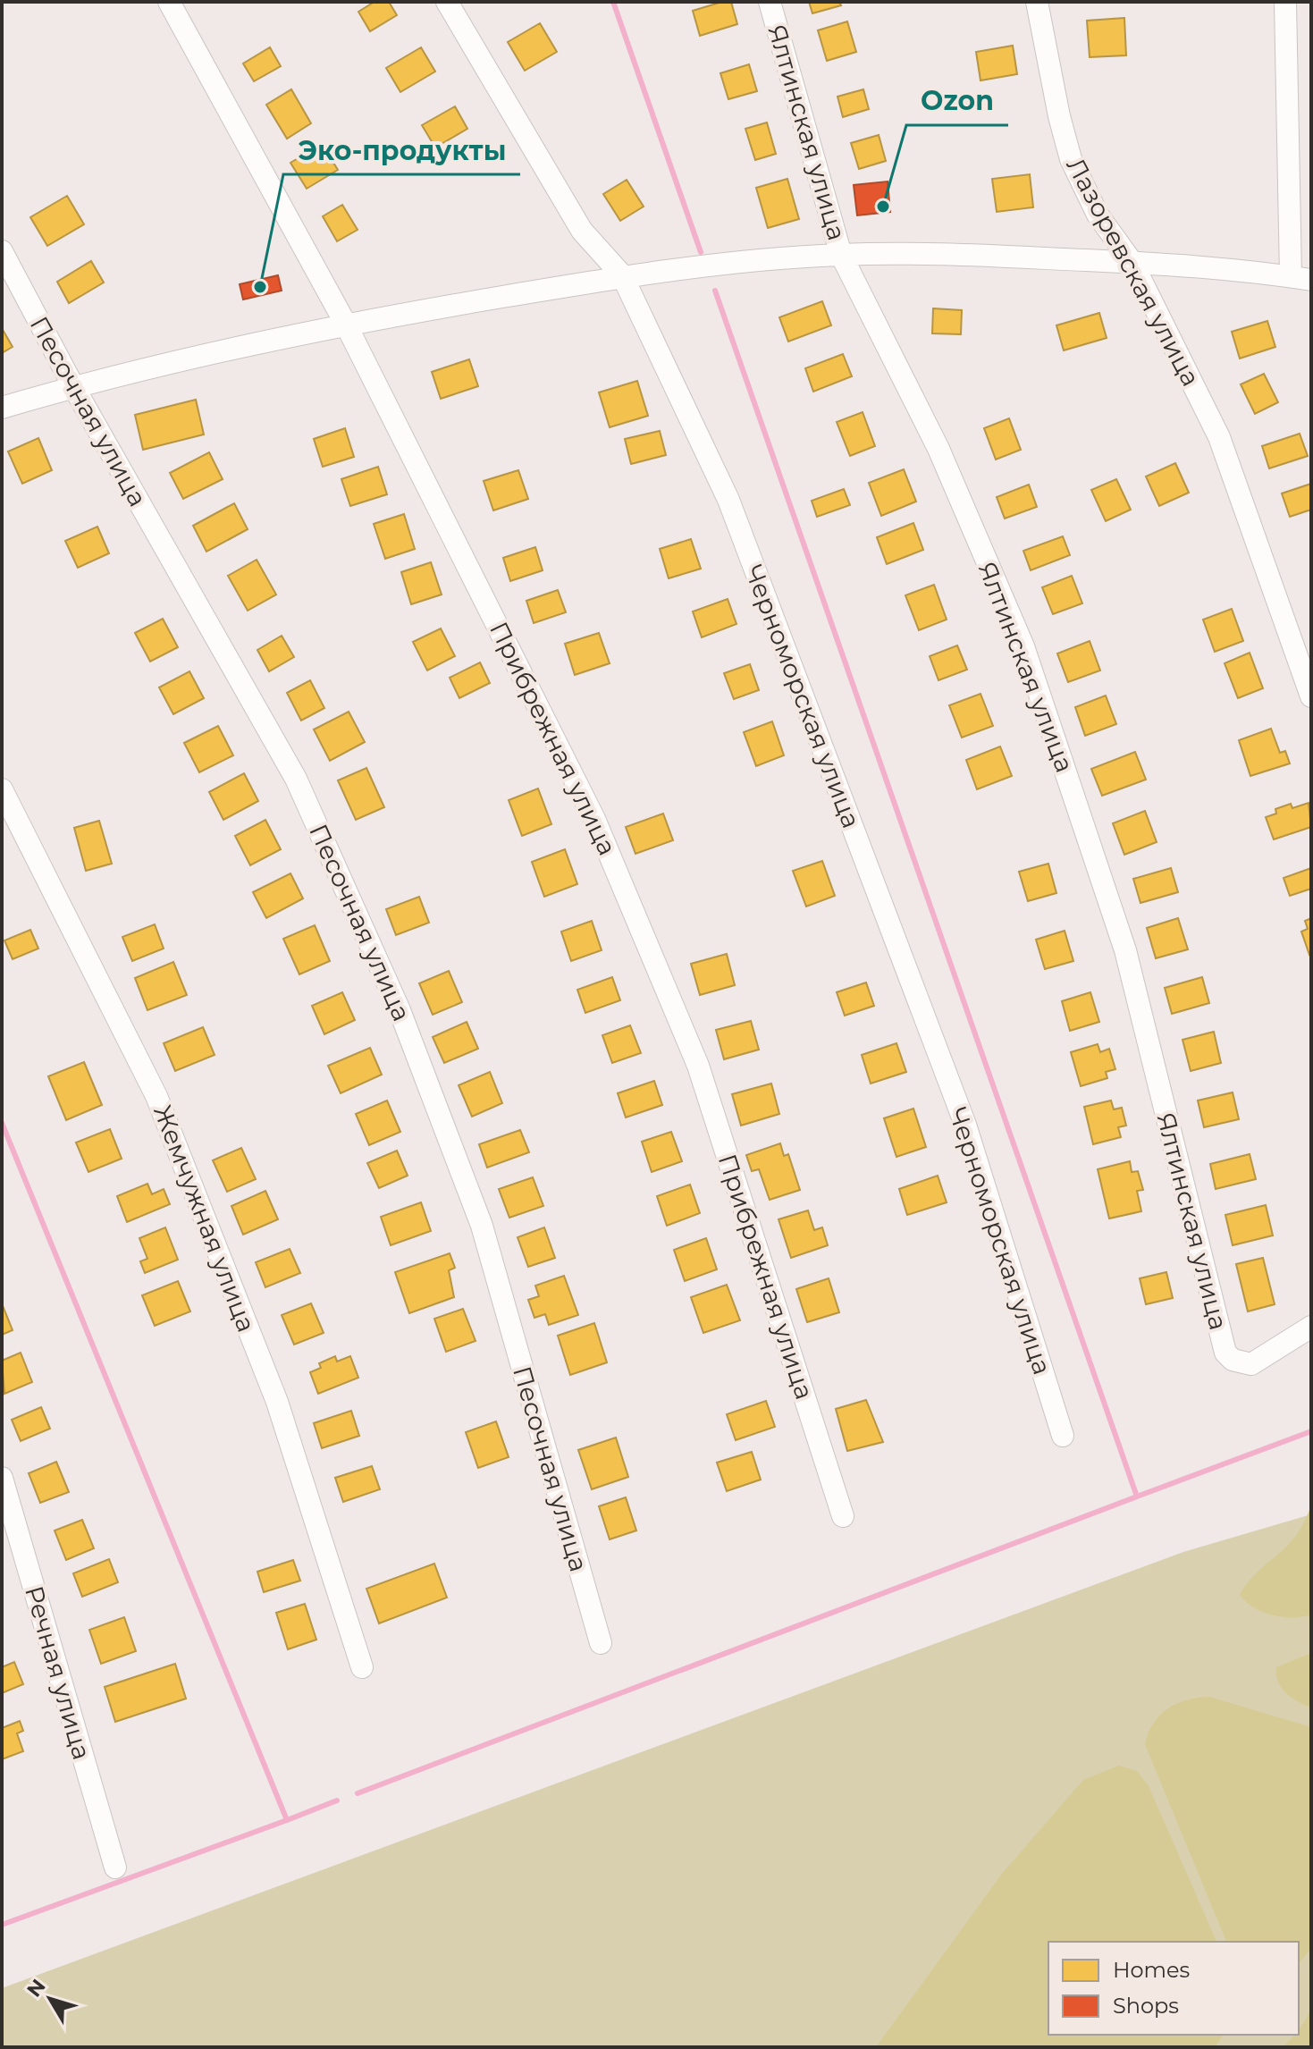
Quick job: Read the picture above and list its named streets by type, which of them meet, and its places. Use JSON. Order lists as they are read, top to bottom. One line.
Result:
{"streets":{"street":["Ялтинская улица","Лазоревская улица","Песочная улица","Черноморская улица","Прибрежная улица","Жемчужная улица","Речная улица"]},"places":["Ozon","Эко-продукты"],"legend":["Homes","Shops"],"north":"top left"}
